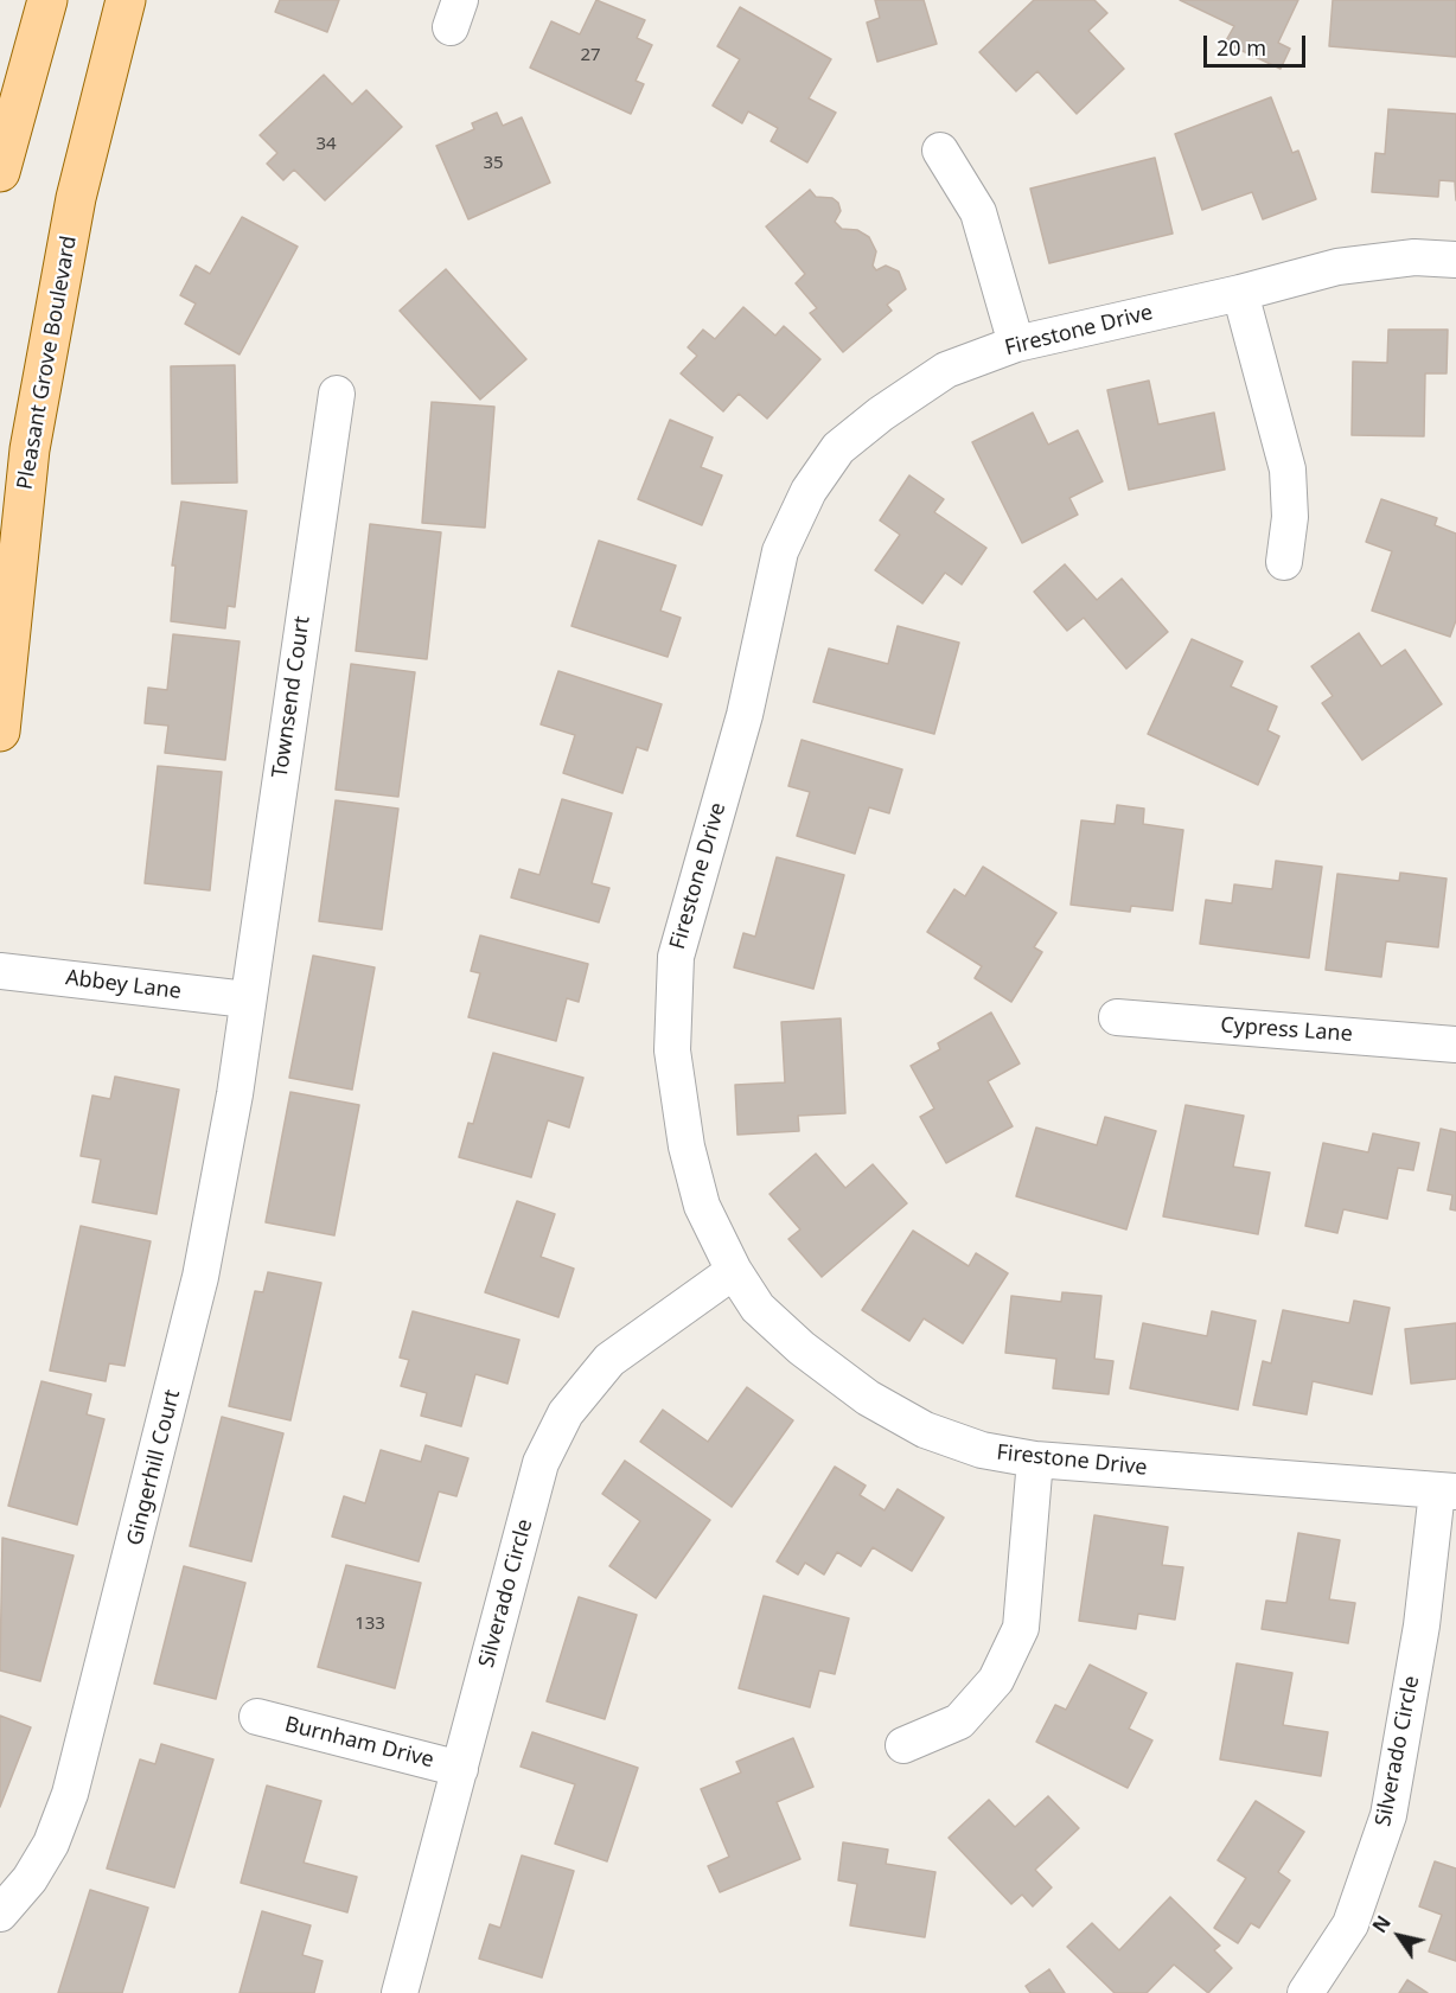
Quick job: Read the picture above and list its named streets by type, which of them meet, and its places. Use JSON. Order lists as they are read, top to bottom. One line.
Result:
{"streets":{"main road":["Pleasant Grove Boulevard"],"street":["Firestone Drive","Townsend Court","Abbey Lane","Cypress Lane","Gingerhill Court","Silverado Circle","Burnham Drive"]},"crossings":[["Firestone Drive","Silverado Circle"],["Townsend Court","Abbey Lane"],["Townsend Court","Gingerhill Court"],["Abbey Lane","Gingerhill Court"],["Silverado Circle","Burnham Drive"]],"house_numbers":["27","34","35","133"],"scale_bar":"20 m","north":"top left"}
